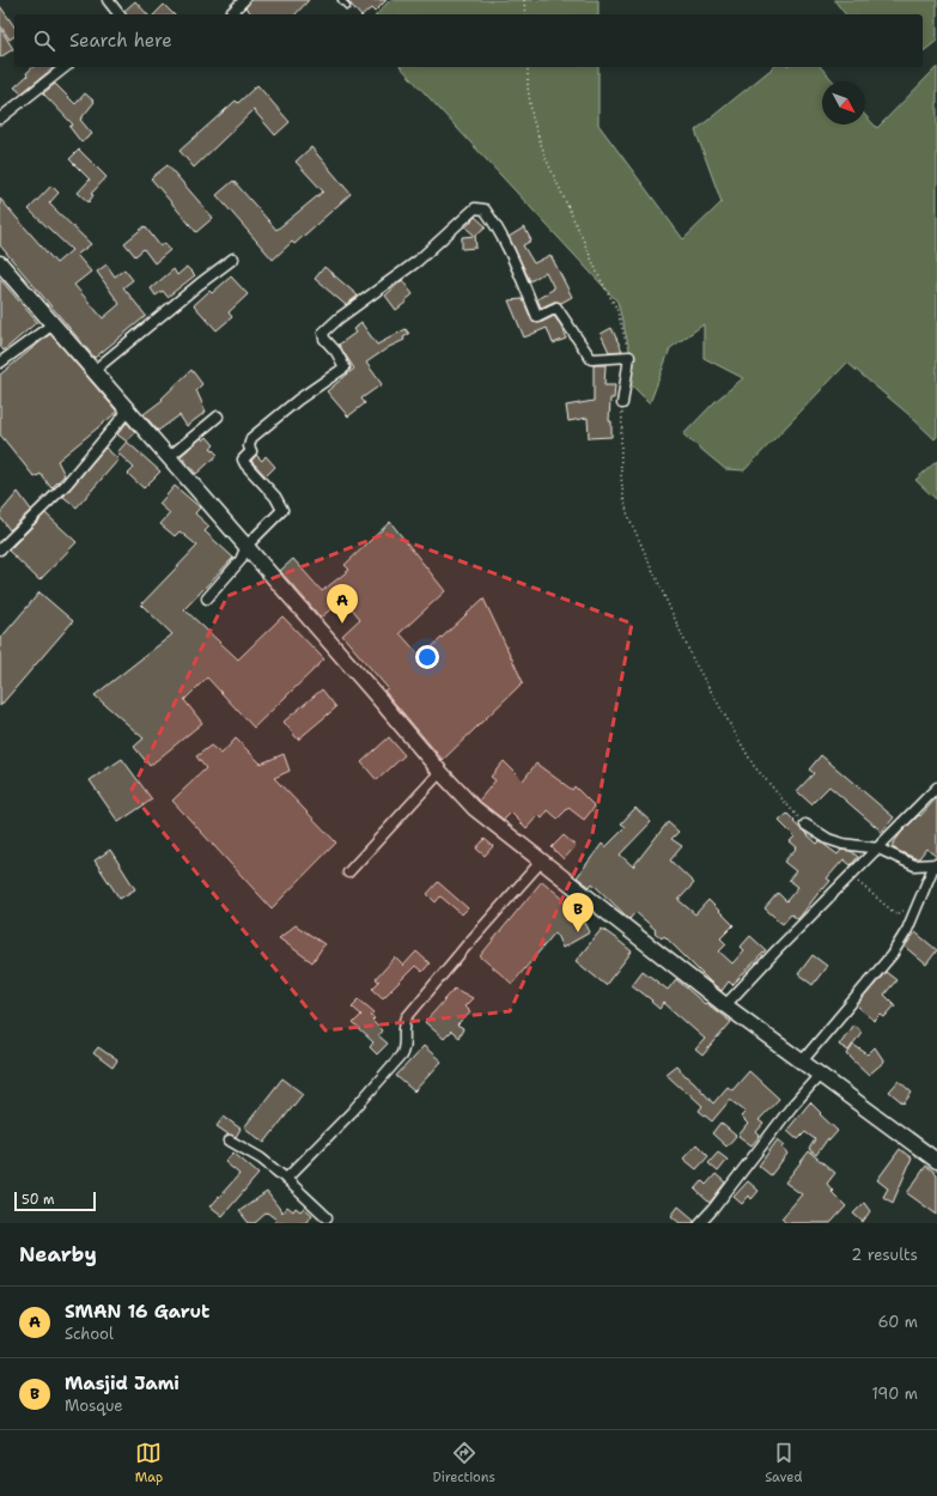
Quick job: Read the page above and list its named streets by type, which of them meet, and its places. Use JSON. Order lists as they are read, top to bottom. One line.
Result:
{"scale_bar":"50 m","north":"bottom right","page":{"search":"Search here","pins":["A","B"],"scale":"50 m","heading":["Nearby","2 results"],"list":[{"mark":"A","name":"SMAN 16 Garut","note":"School","value":"60 m"},{"mark":"B","name":"Masjid Jami","note":"Mosque","value":"190 m"}],"nav":["Map","Directions","Saved"]}}
